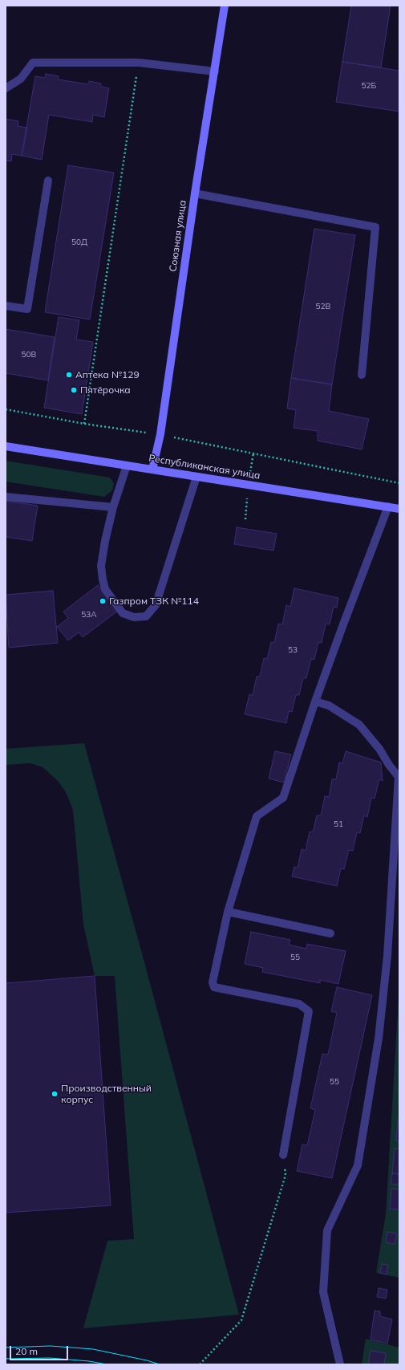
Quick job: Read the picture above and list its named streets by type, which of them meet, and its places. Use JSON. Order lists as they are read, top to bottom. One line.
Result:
{"streets":{"street":["Союзная улица","Республиканская улица"]},"crossings":[["Союзная улица","Республиканская улица"]],"places":["Аптека №129","Пятёрочка","Газпром ТЗК №114","Производственный корпус"],"house_numbers":["52Б","50Д","52В","50В","53А","53","51","55","55"],"scale_bar":"20 m"}
